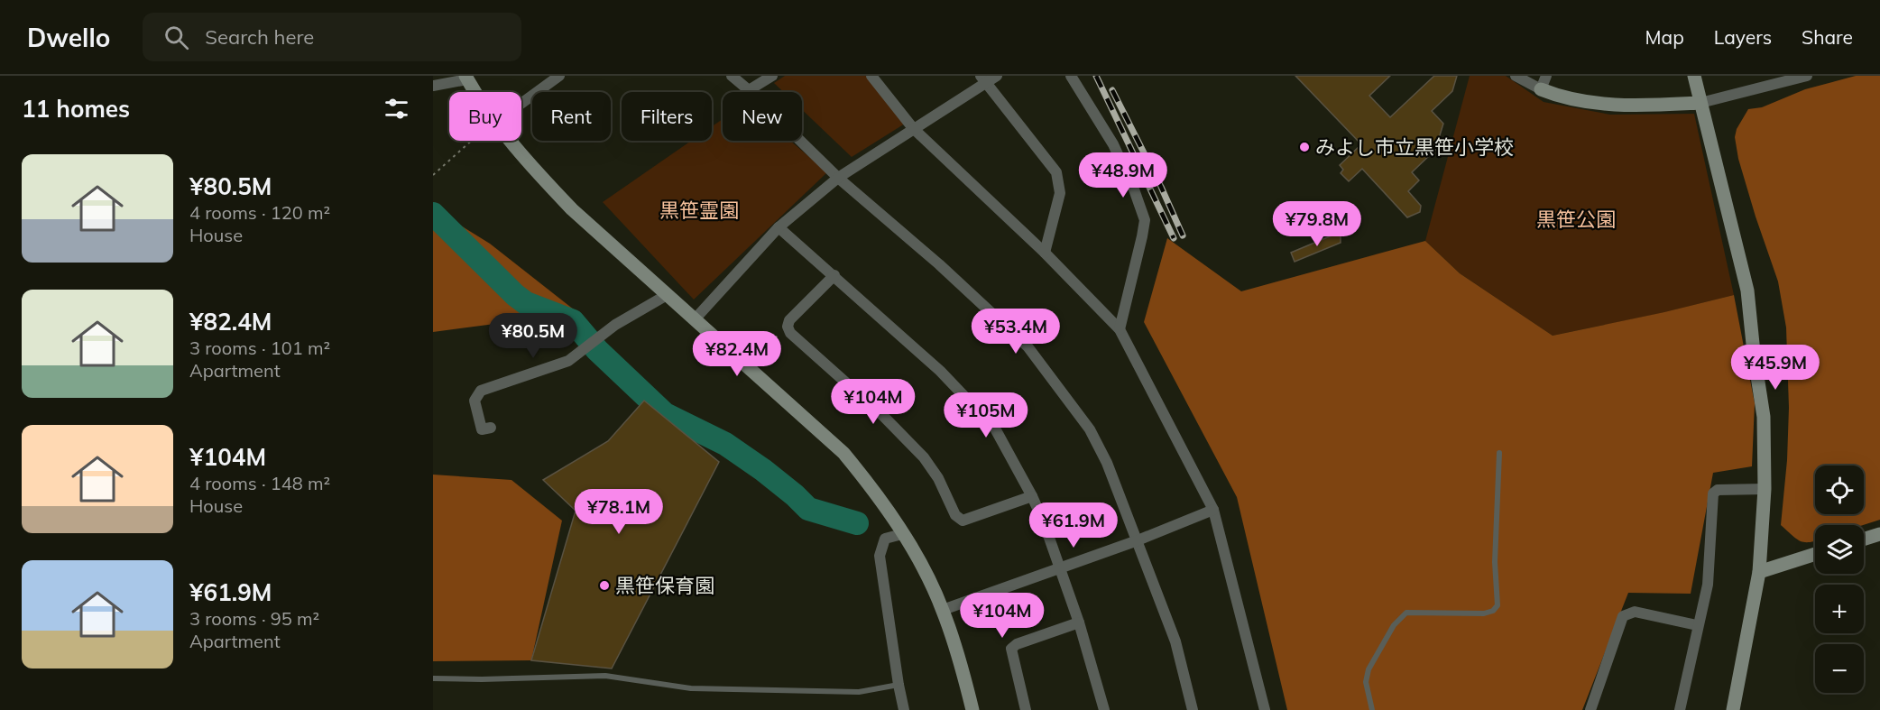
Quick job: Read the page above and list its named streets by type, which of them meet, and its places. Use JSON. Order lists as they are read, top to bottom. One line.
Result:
{"parks":["黒笹霊園","黒笹公園"],"places":["みよし市立黒笹小学校","黒笹保育園"],"page":{"header":"Dwello","search":"Search here","nav":["Map","Layers","Share"],"heading":"11 homes","chip":["Buy","Rent","Filters","New"],"list":[{"name":"¥80.5M","note":"4 rooms · 120 m² · House"},{"name":"¥82.4M","note":"3 rooms · 101 m² · Apartment"},{"name":"¥104M","note":"4 rooms · 148 m² · House"},{"name":"¥61.9M","note":"3 rooms · 95 m² · Apartment"}],"price":["¥48.9M","¥79.8M","¥53.4M","¥80.5M","¥82.4M","¥45.9M","¥104M","¥105M","¥78.1M","¥61.9M","¥104M"],"map_buttons":["+","−"]}}
